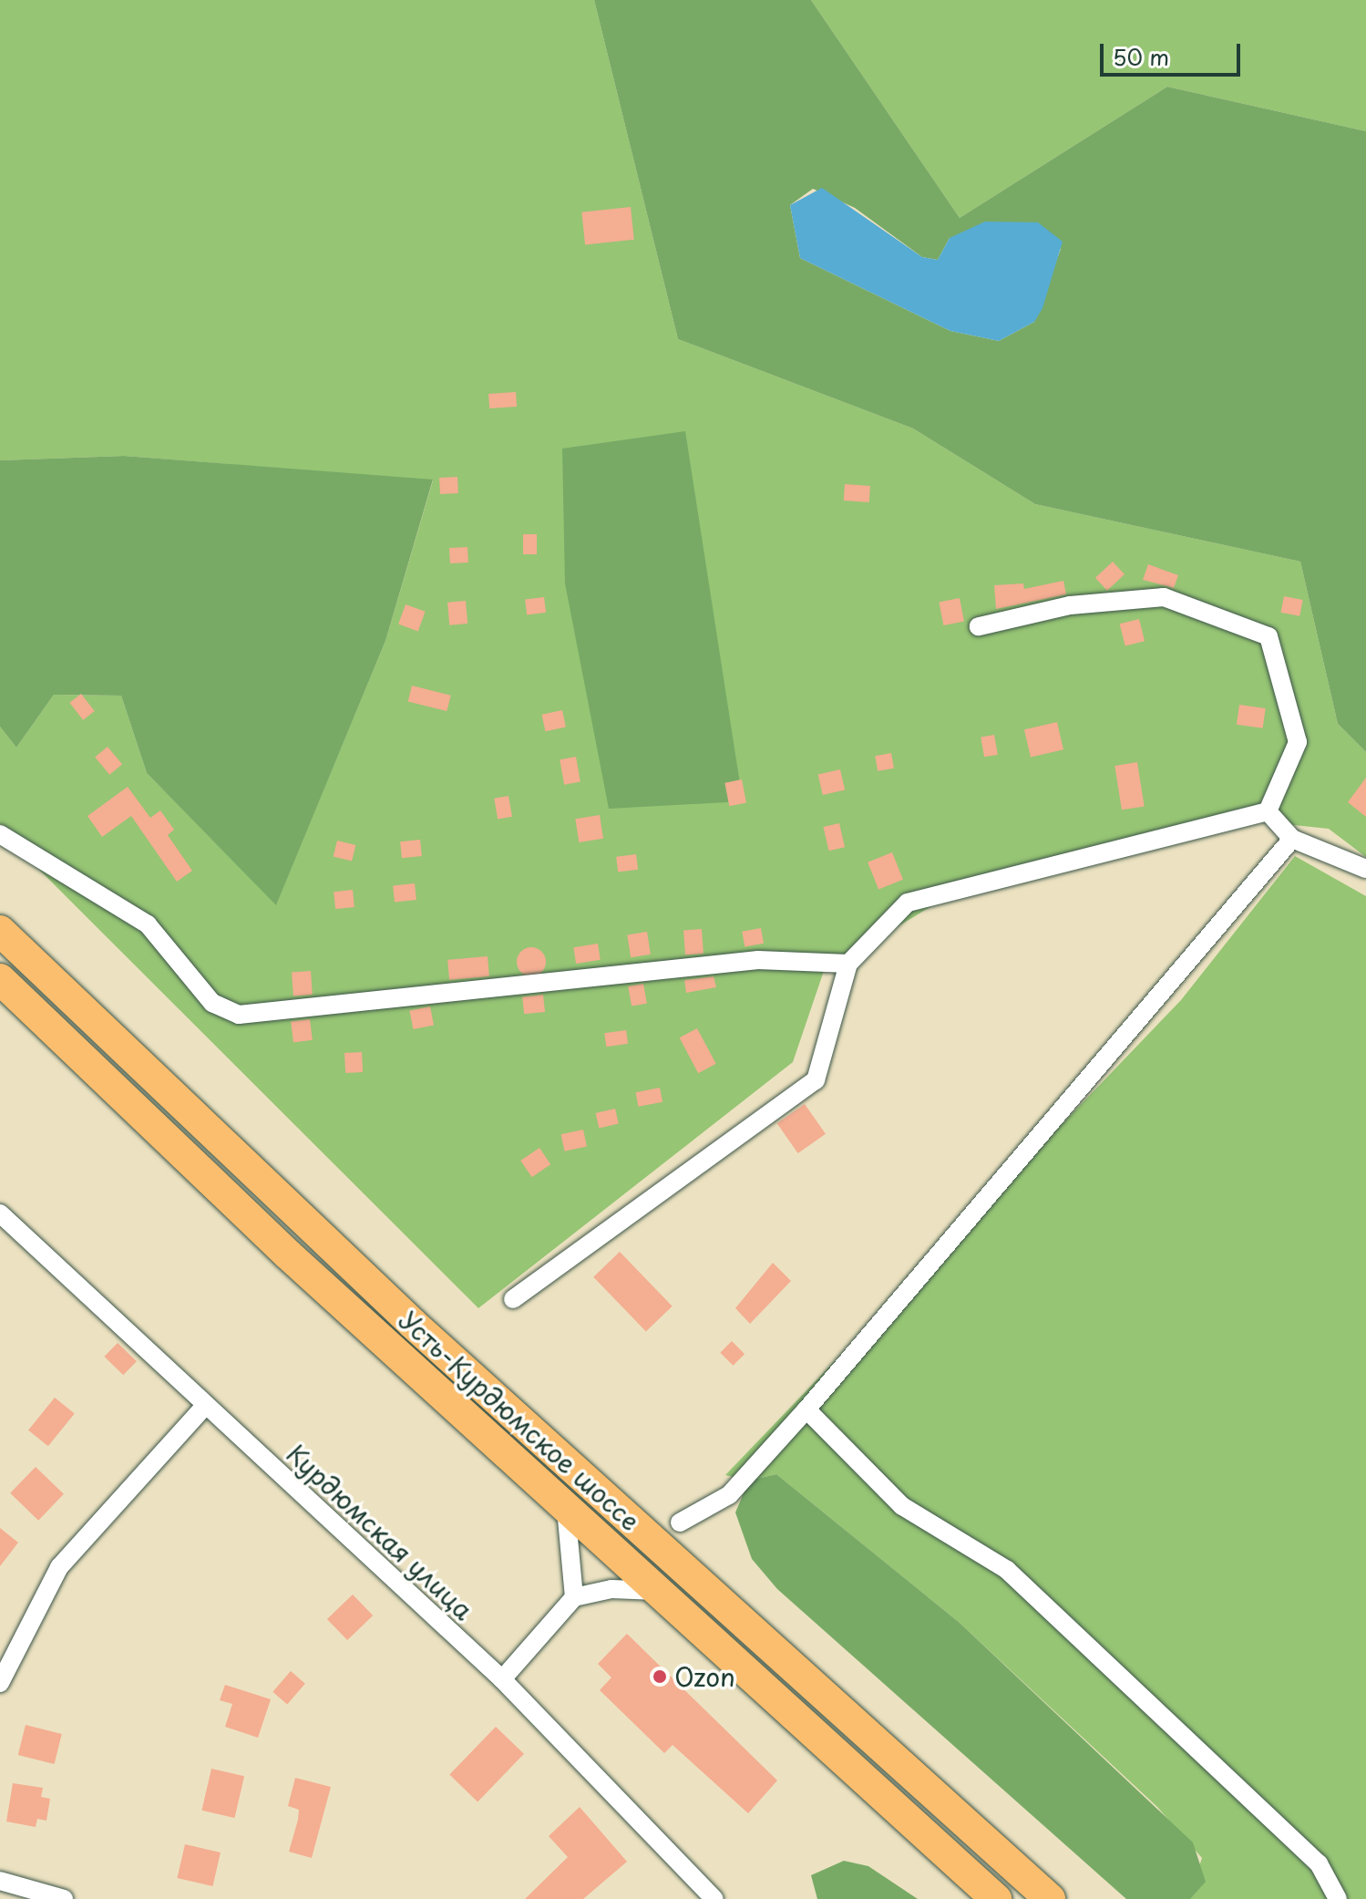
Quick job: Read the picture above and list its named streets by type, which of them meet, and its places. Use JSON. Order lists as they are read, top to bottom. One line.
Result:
{"streets":{"main road":["Усть-Курдюмское шоссе"],"street":["Курдюмская улица"]},"places":["Ozon"],"scale_bar":"50 m"}
